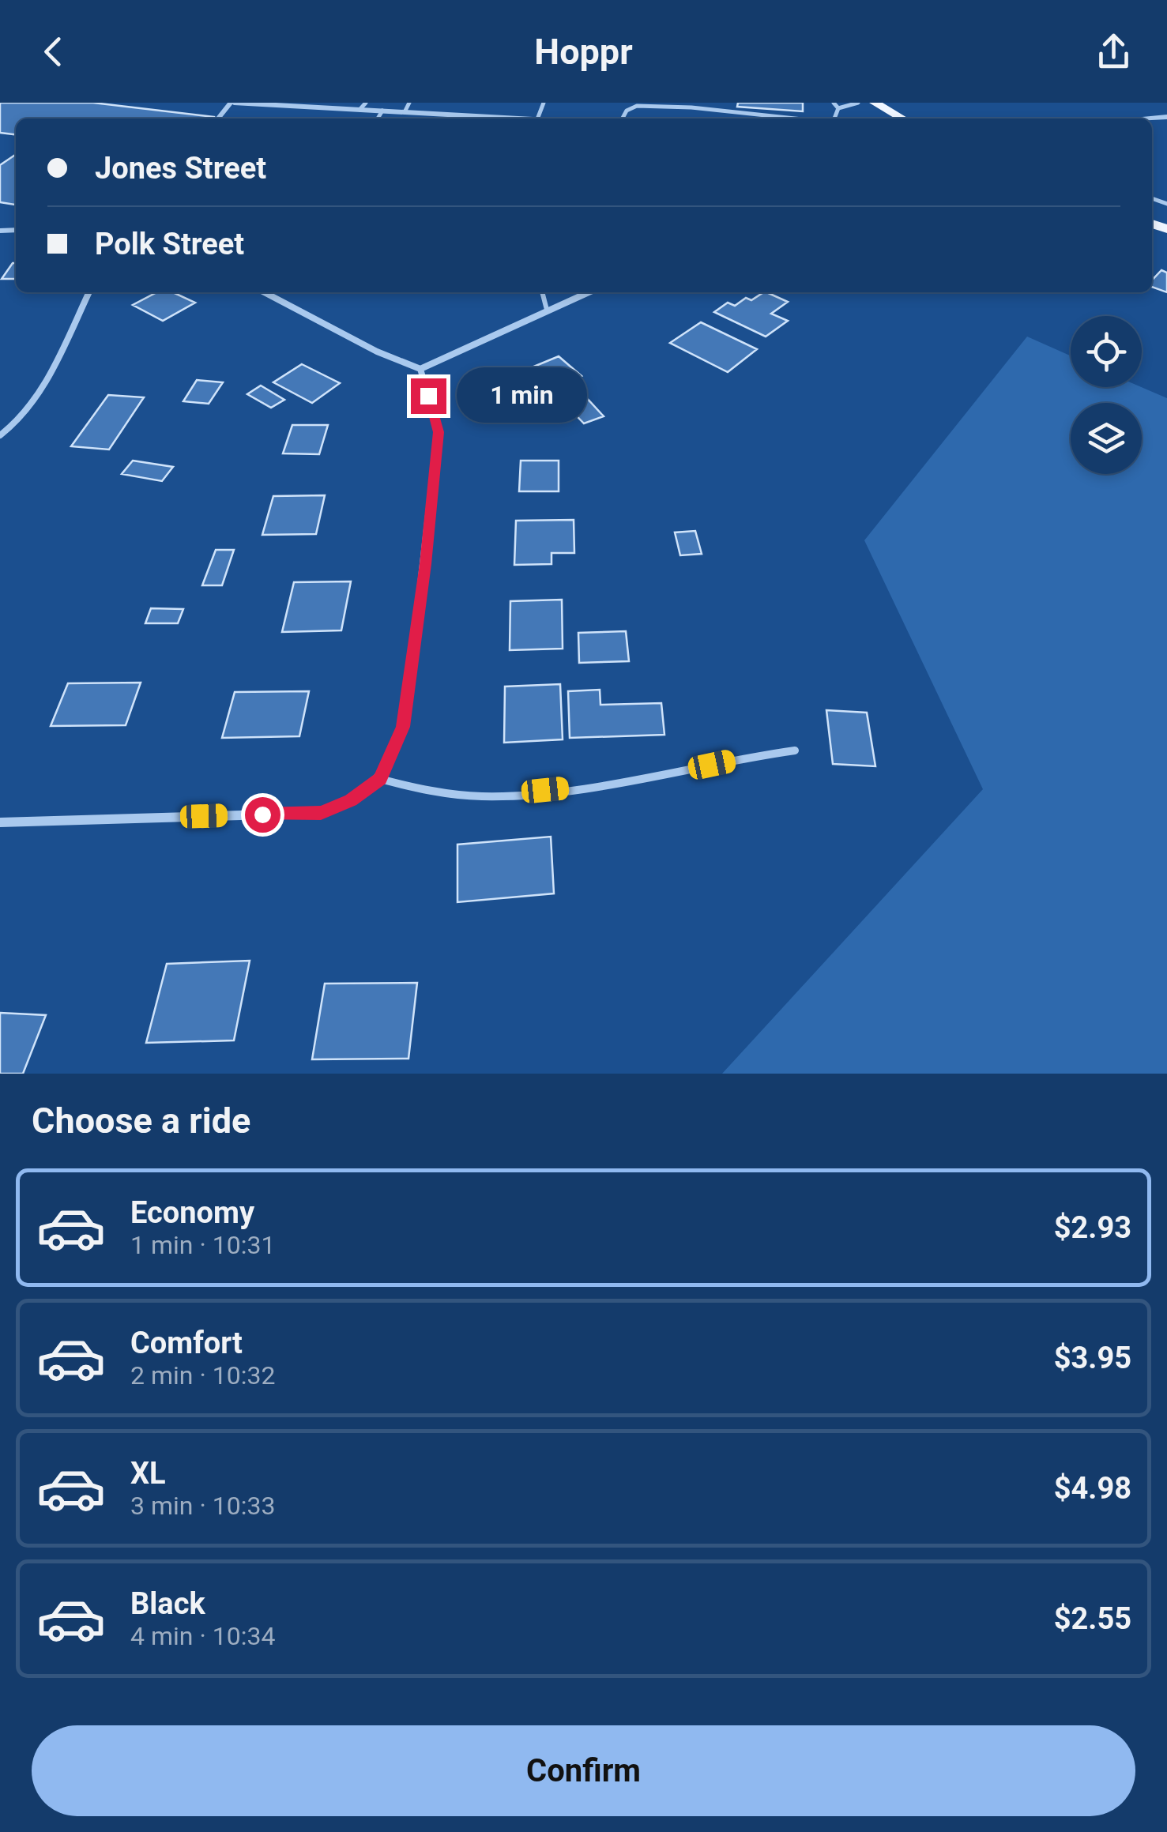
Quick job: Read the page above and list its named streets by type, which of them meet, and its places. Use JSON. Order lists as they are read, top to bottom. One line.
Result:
{"page":{"header":"Hoppr","banner":["Jones Street","Polk Street"],"bubble":"1 min","heading":"Choose a ride","list":[{"name":"Economy","note":"1 min · 10:31","value":"$2.93"},{"name":"Comfort","note":"2 min · 10:32","value":"$3.95"},{"name":"XL","note":"3 min · 10:33","value":"$4.98"},{"name":"Black","note":"4 min · 10:34","value":"$2.55"}],"buttons":"Confirm"}}
